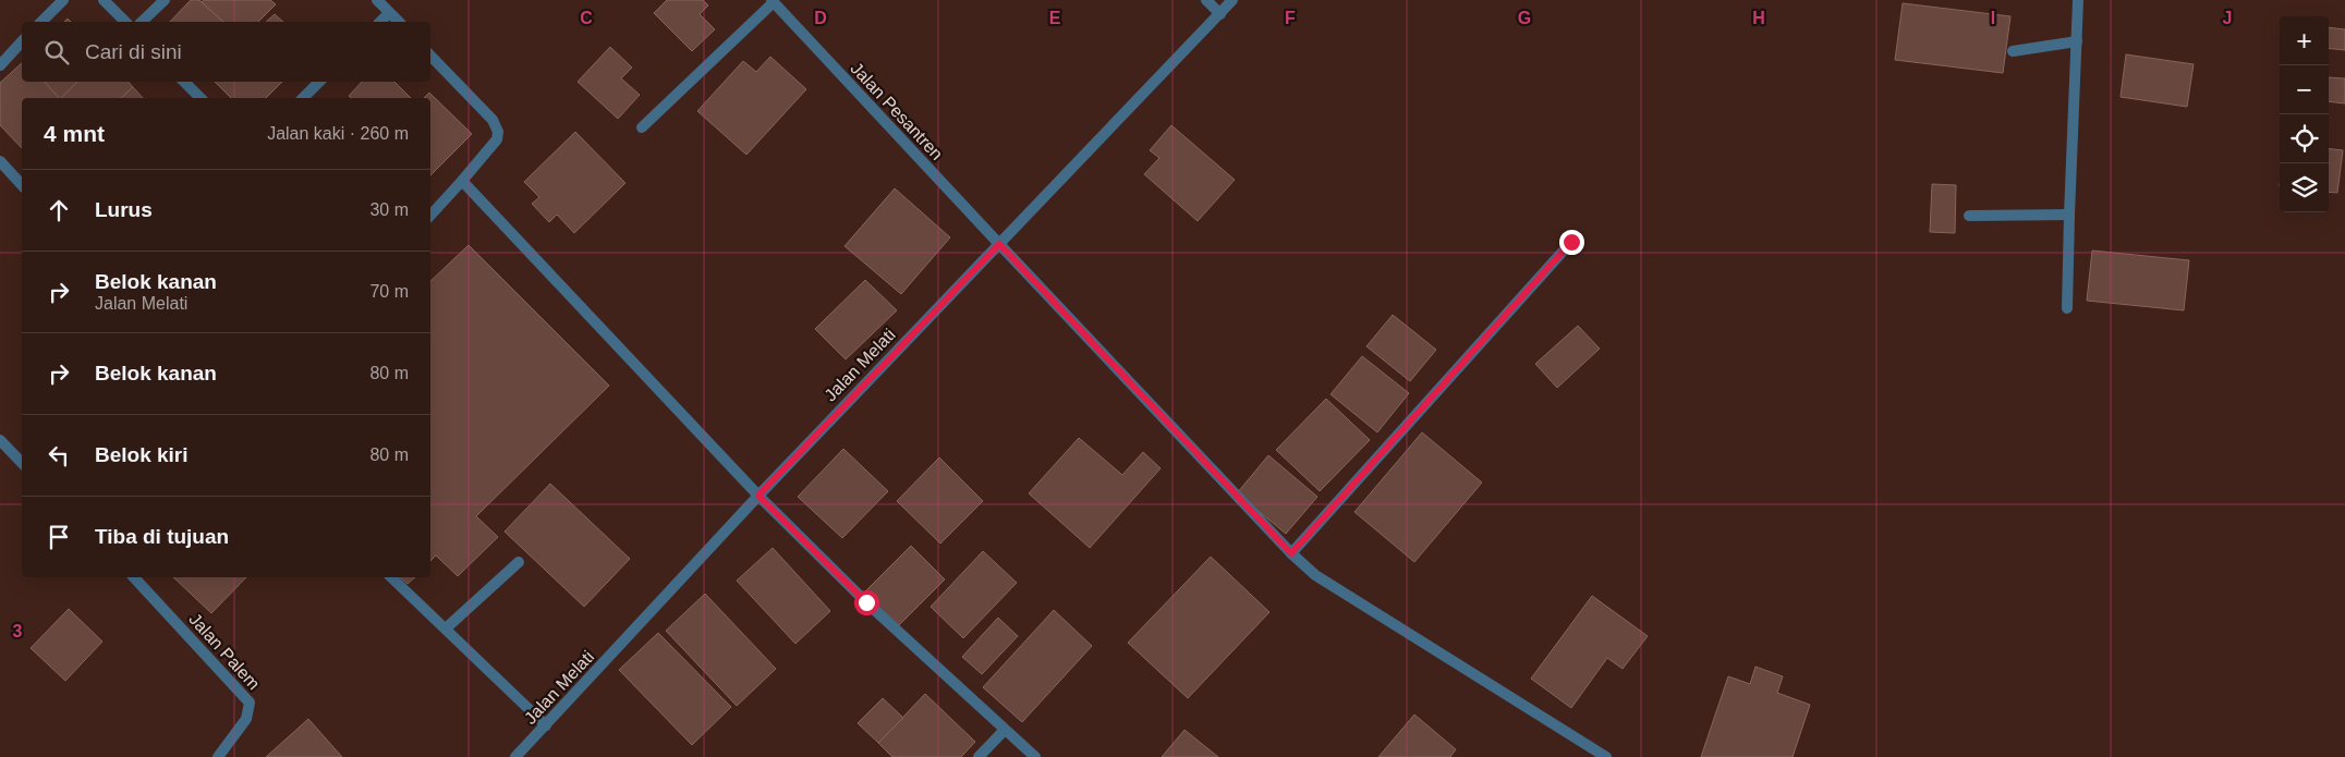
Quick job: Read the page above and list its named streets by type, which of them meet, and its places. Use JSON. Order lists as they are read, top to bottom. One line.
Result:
{"streets":{"street":["Jalan Pesantren","Jalan Melati","Jalan Palem"]},"crossings":[["Jalan Pesantren","Jalan Melati"]],"page":{"map_buttons":["+","−"],"search":"Cari di sini","heading":["4 mnt","Jalan kaki · 260 m"],"list":[["Lurus","30 m"],["Belok kanan","Jalan Melati","70 m"],["Belok kanan","80 m"],["Belok kiri","80 m"],"Tiba di tujuan"]},"grid":{"columns":["C","D","E","F","G","H","I","J"],"rows":["3"]}}
